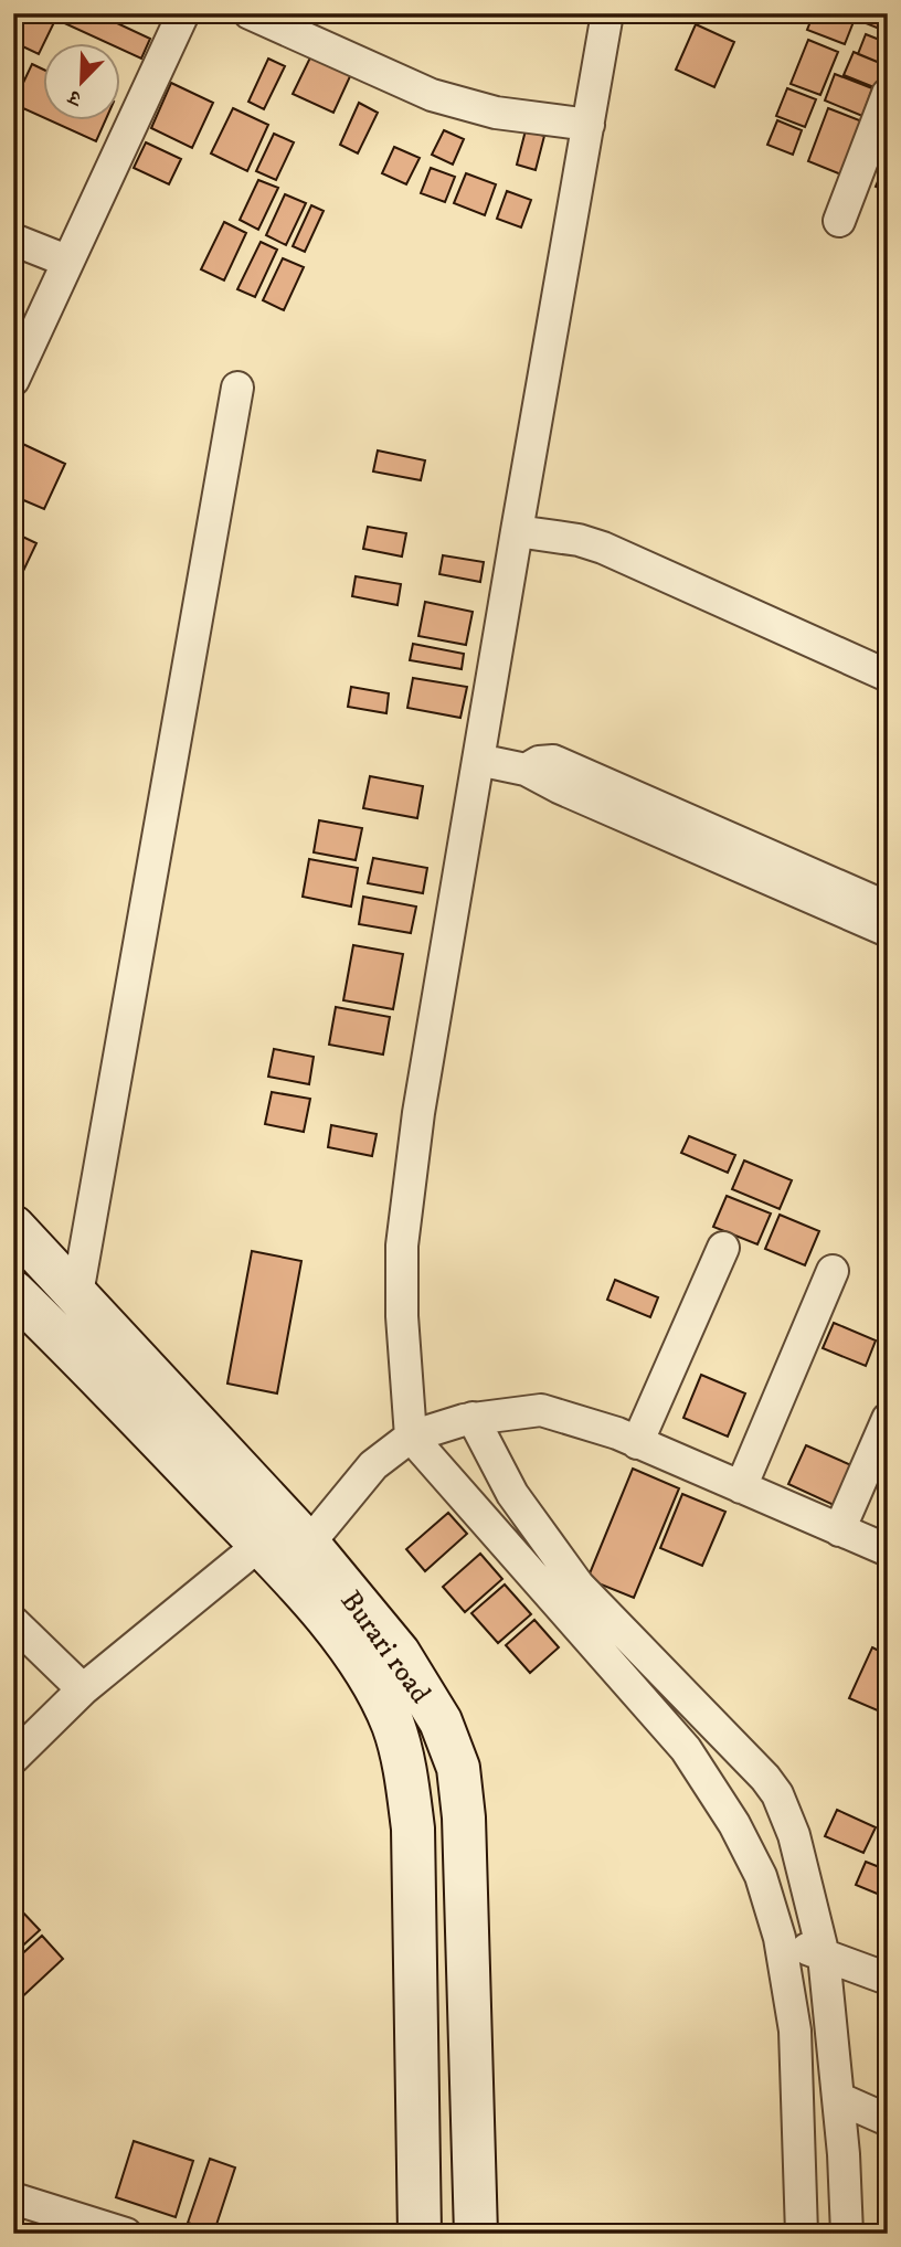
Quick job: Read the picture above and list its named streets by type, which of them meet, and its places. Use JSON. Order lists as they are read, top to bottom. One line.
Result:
{"streets":{"main road":["Burari road"]},"north":"bottom left"}
